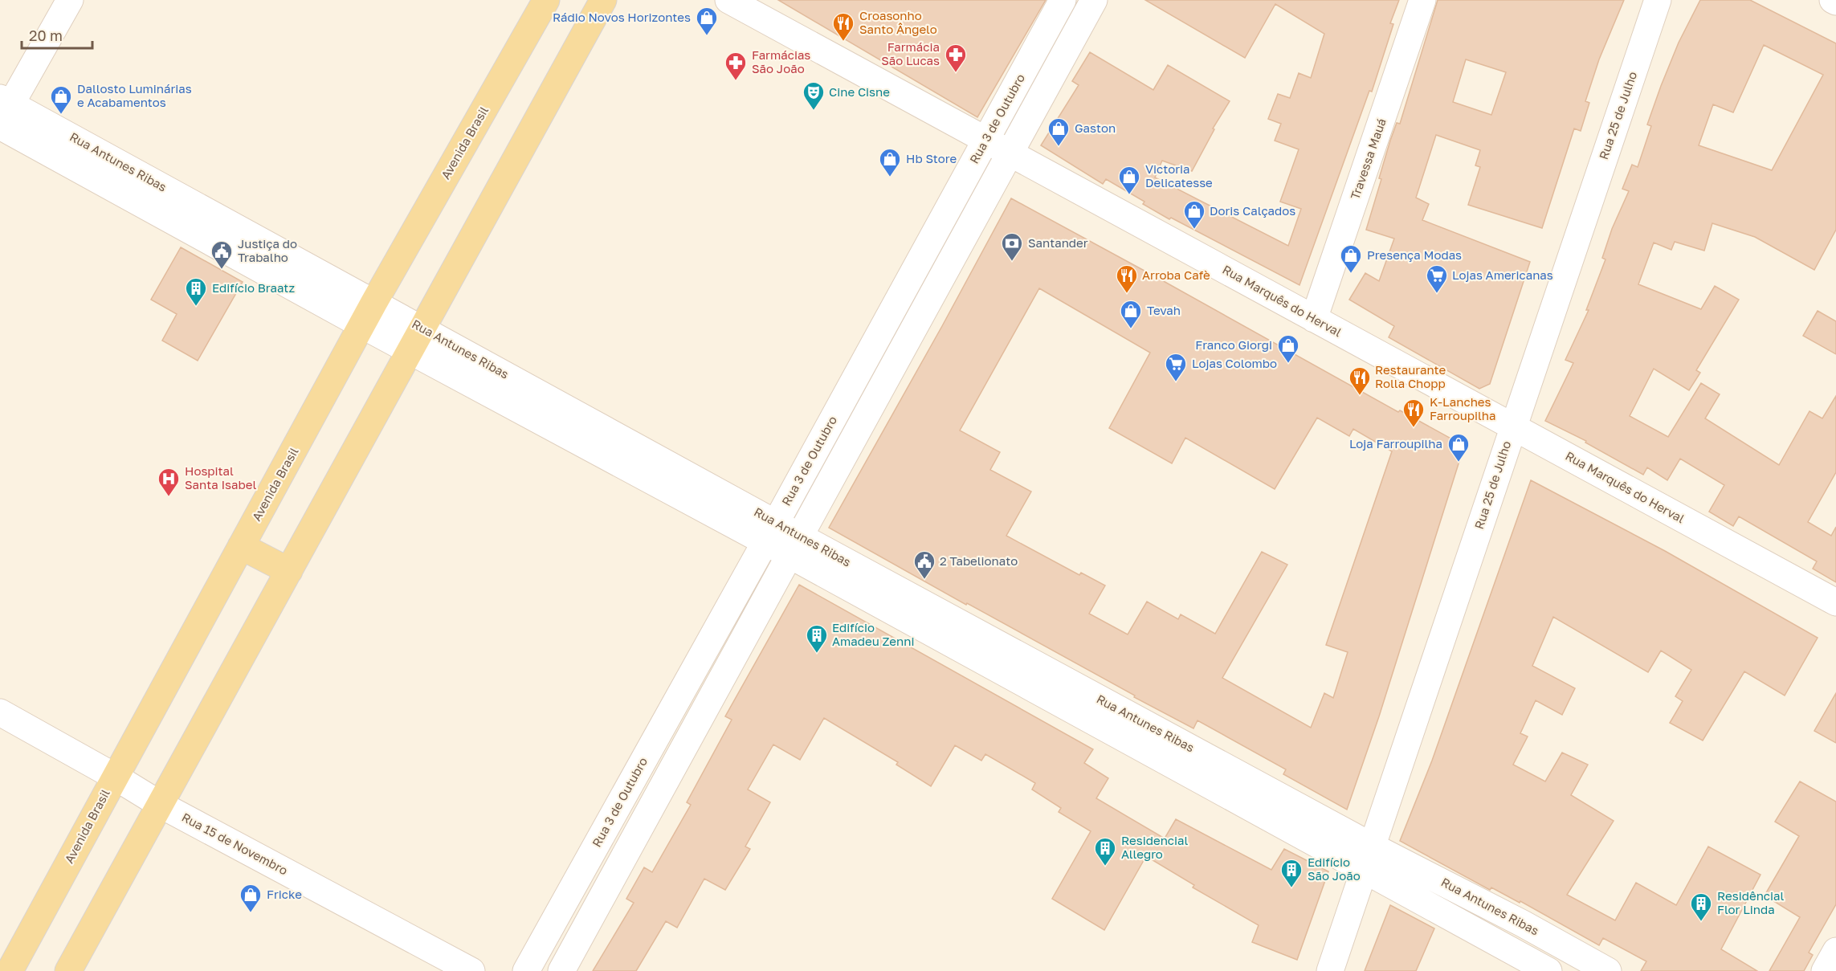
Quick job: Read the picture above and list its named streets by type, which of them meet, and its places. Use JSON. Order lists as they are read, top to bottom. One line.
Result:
{"streets":{"main road":["Avenida Brasil"],"street":["Rua 25 de Julho","Rua 3 de Outubro","Travessa Mauá","Rua Antunes Ribas","Rua Marquês do Herval","Rua 15 de Novembro"]},"crossings":[["Rua 25 de Julho","Rua Antunes Ribas"],["Rua 25 de Julho","Rua Marquês do Herval"],["Rua 3 de Outubro","Rua Antunes Ribas"],["Rua 3 de Outubro","Rua Marquês do Herval"],["Avenida Brasil","Rua Antunes Ribas"],["Avenida Brasil","Rua 15 de Novembro"],["Travessa Mauá","Rua Marquês do Herval"]],"places":{"shop":["Rádio Novos Horizontes","Dallosto Luminárias e Acabamentos","Gaston","Hb Store","Victoria Delicatesse","Doris Calçados","Presença Modas","Tevah","Franco Giorgi","Loja Farroupilha","Fricke"],"restaurant":["Croasonho Santo Ângelo","Arroba Cafè","Restaurante Rolla Chopp","K-Lanches Farroupilha"],"pharmacy":["Farmácia São Lucas","Farmácias São João"],"theatre":["Cine Cisne"],"bank":["Santander"],"public building":["Justiça do Trabalho","2 Tabelionato"],"supermarket":["Lojas Americanas","Lojas Colombo"],"building":["Edifício Braatz","Edifício Amadeu Zenni","Residencial Allegro","Edifício São João","Residêncial Flor Linda"],"hospital":["Hospital Santa Isabel"]},"scale_bar":"20 m"}
